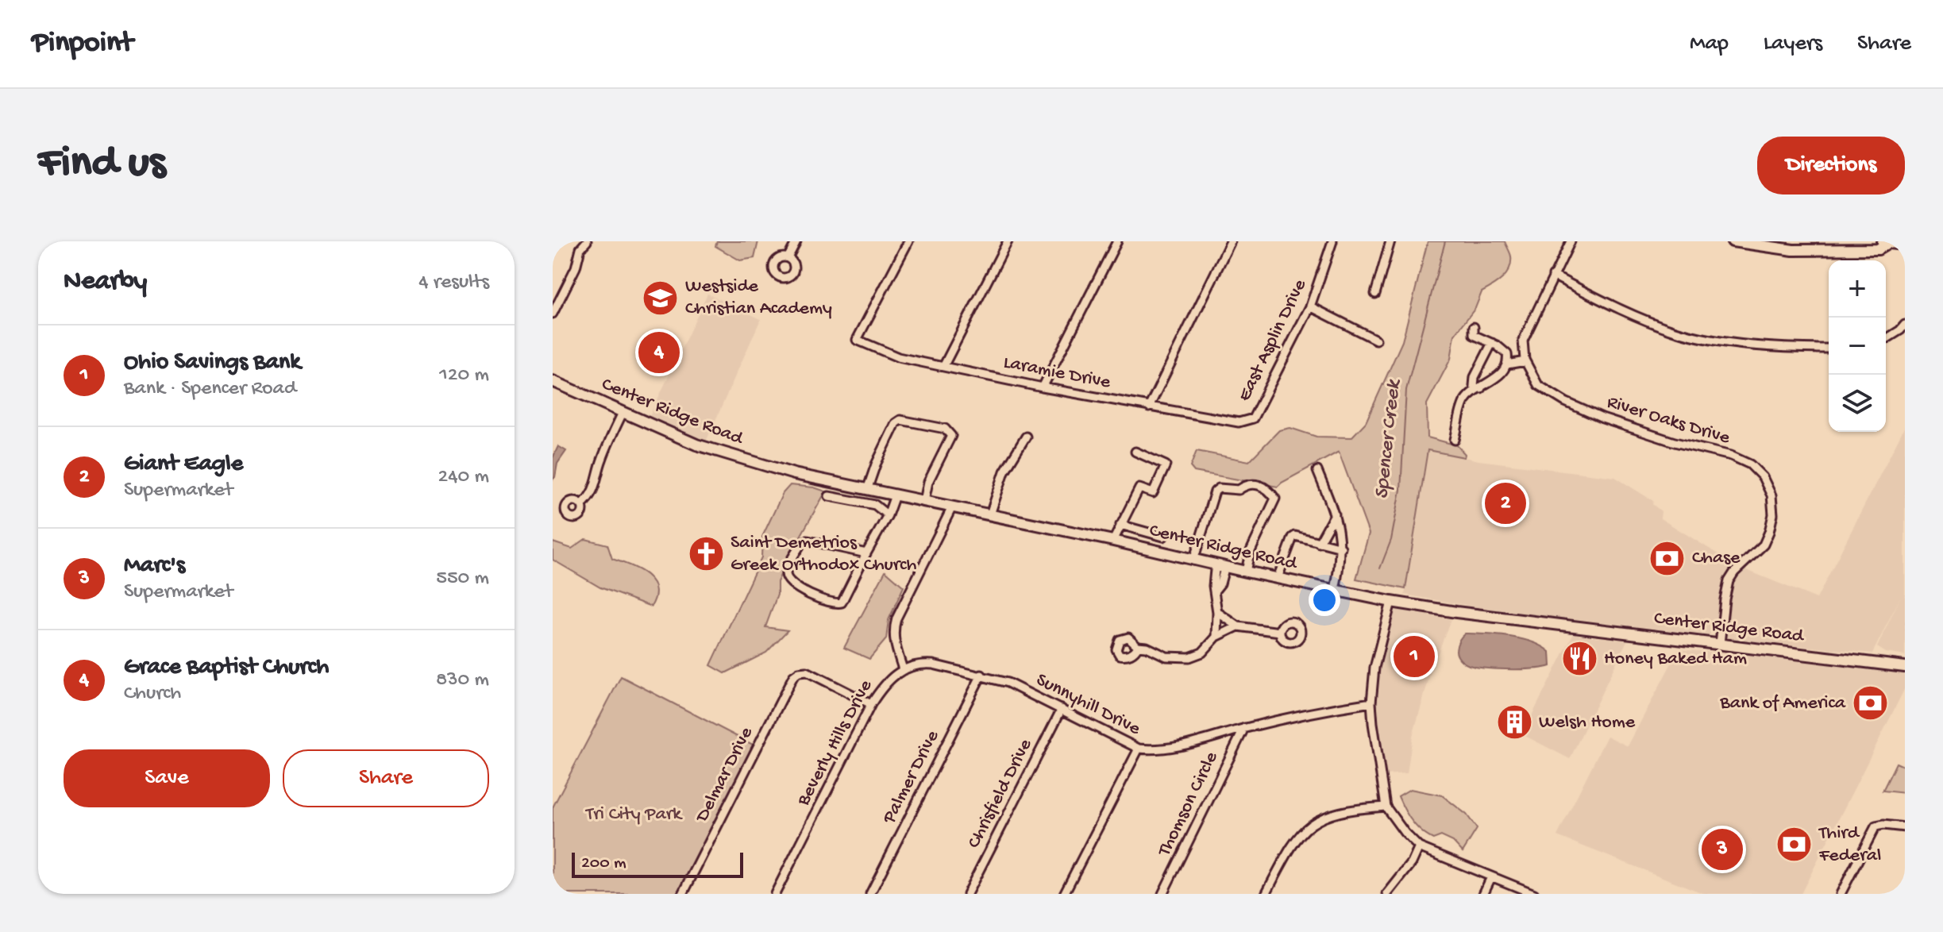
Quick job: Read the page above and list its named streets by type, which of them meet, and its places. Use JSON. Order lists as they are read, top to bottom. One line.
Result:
{"streets":{"main road":["Center Ridge Road"],"street":["East Asplin Drive","Laramie Drive","River Oaks Drive","Sunnyhill Drive","Beverly Hills Drive","Delmar Drive","Palmer Drive","Chrisfield Drive","Thomson Circle"]},"crossings":[["East Asplin Drive","Laramie Drive"],["Center Ridge Road","River Oaks Drive"],["Sunnyhill Drive","Beverly Hills Drive"],["Sunnyhill Drive","Palmer Drive"],["Sunnyhill Drive","Chrisfield Drive"],["Sunnyhill Drive","Thomson Circle"],["Beverly Hills Drive","Delmar Drive"]],"water":["Spencer Creek"],"parks":["Tri City Park"],"places":{"school or university":["Westside Christian Academy"],"church":["Saint Demetrios Greek Orthodox Church"],"bank":["Chase","Bank of America","Third Federal"],"restaurant":["Honey Baked Ham"],"building":["Welsh Home"]},"scale_bar":"200 m","page":{"header":"Pinpoint","nav":["Map","Layers","Share"],"buttons":["Directions",["Save","Share"]],"title":"Find us","heading":["Nearby","4 results"],"map_buttons":["+","−"],"list":[{"mark":"1","name":"Ohio Savings Bank","note":"Bank · Spencer Road","value":"120 m"},{"mark":"2","name":"Giant Eagle","note":"Supermarket","value":"240 m"},{"mark":"3","name":"Marc's","note":"Supermarket","value":"550 m"},{"mark":"4","name":"Grace Baptist Church","note":"Church","value":"830 m"}],"pins":["4","2","1","3"],"scale":"200 m"}}
